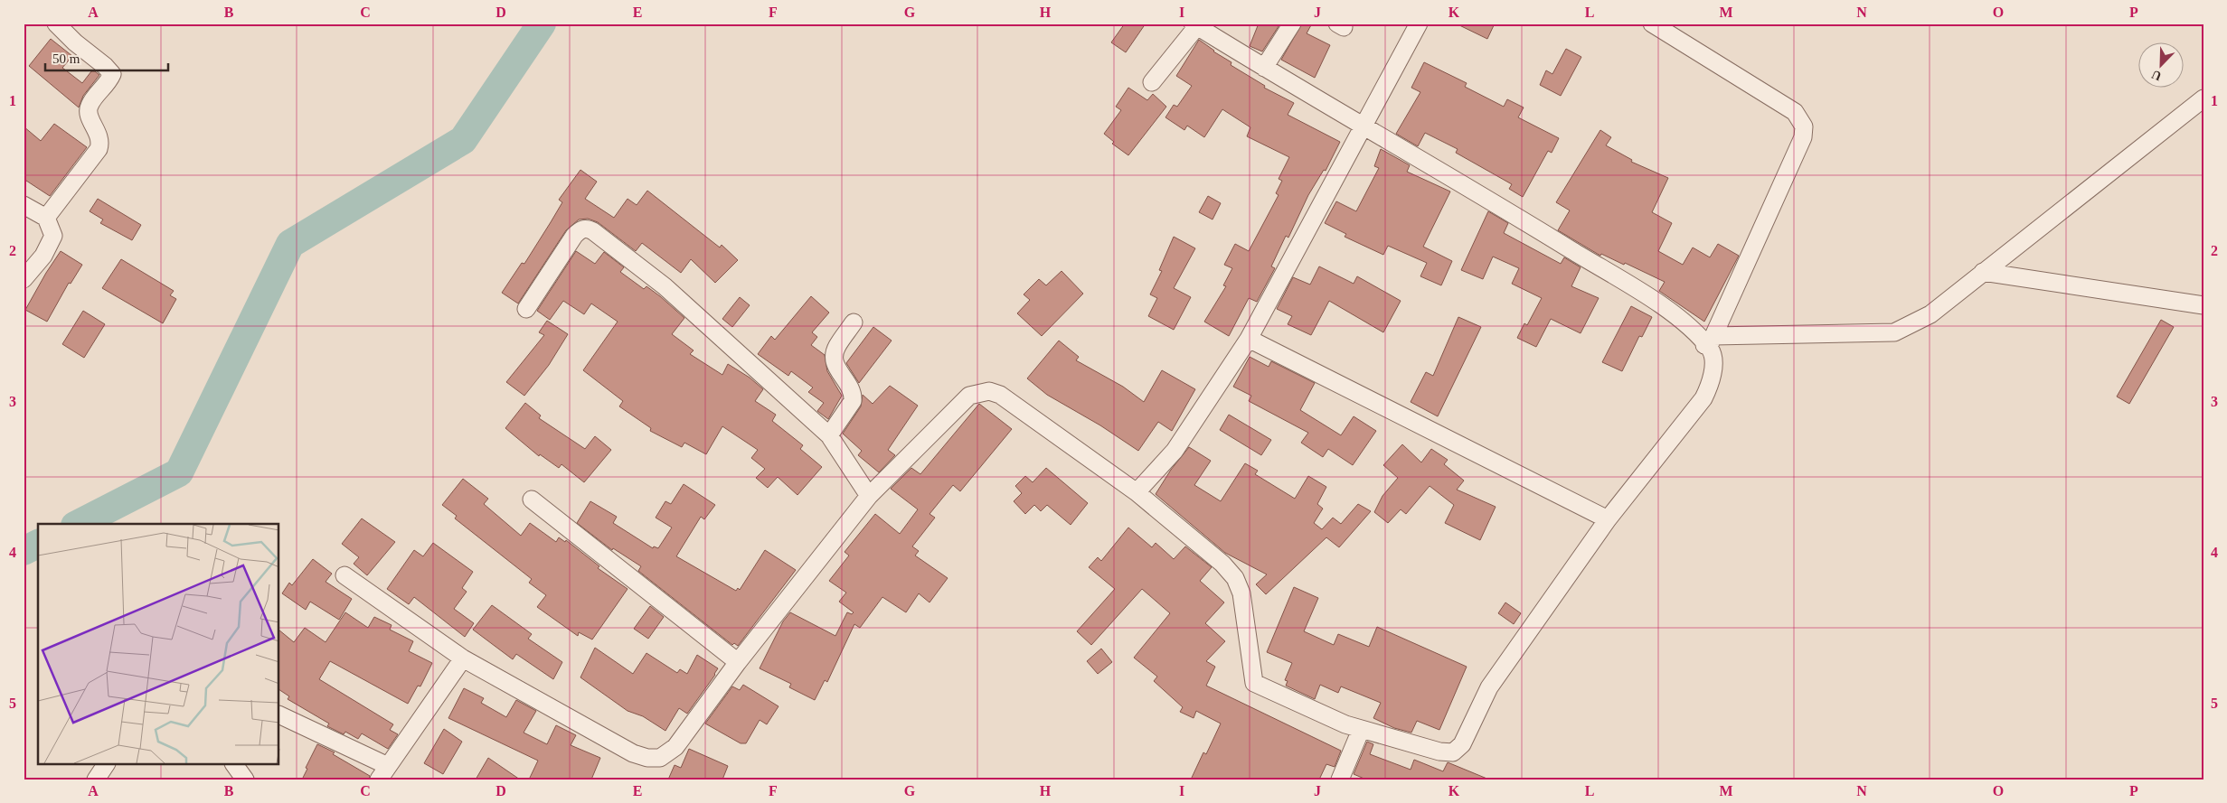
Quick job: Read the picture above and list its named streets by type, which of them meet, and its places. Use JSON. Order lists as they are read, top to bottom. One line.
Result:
{"scale_bar":"50 m","north":"bottom left","grid":{"columns":["A","B","C","D","E","F","G","H","I","J","K","L","M","N","O","P"],"rows":["1","2","3","4","5"]}}
